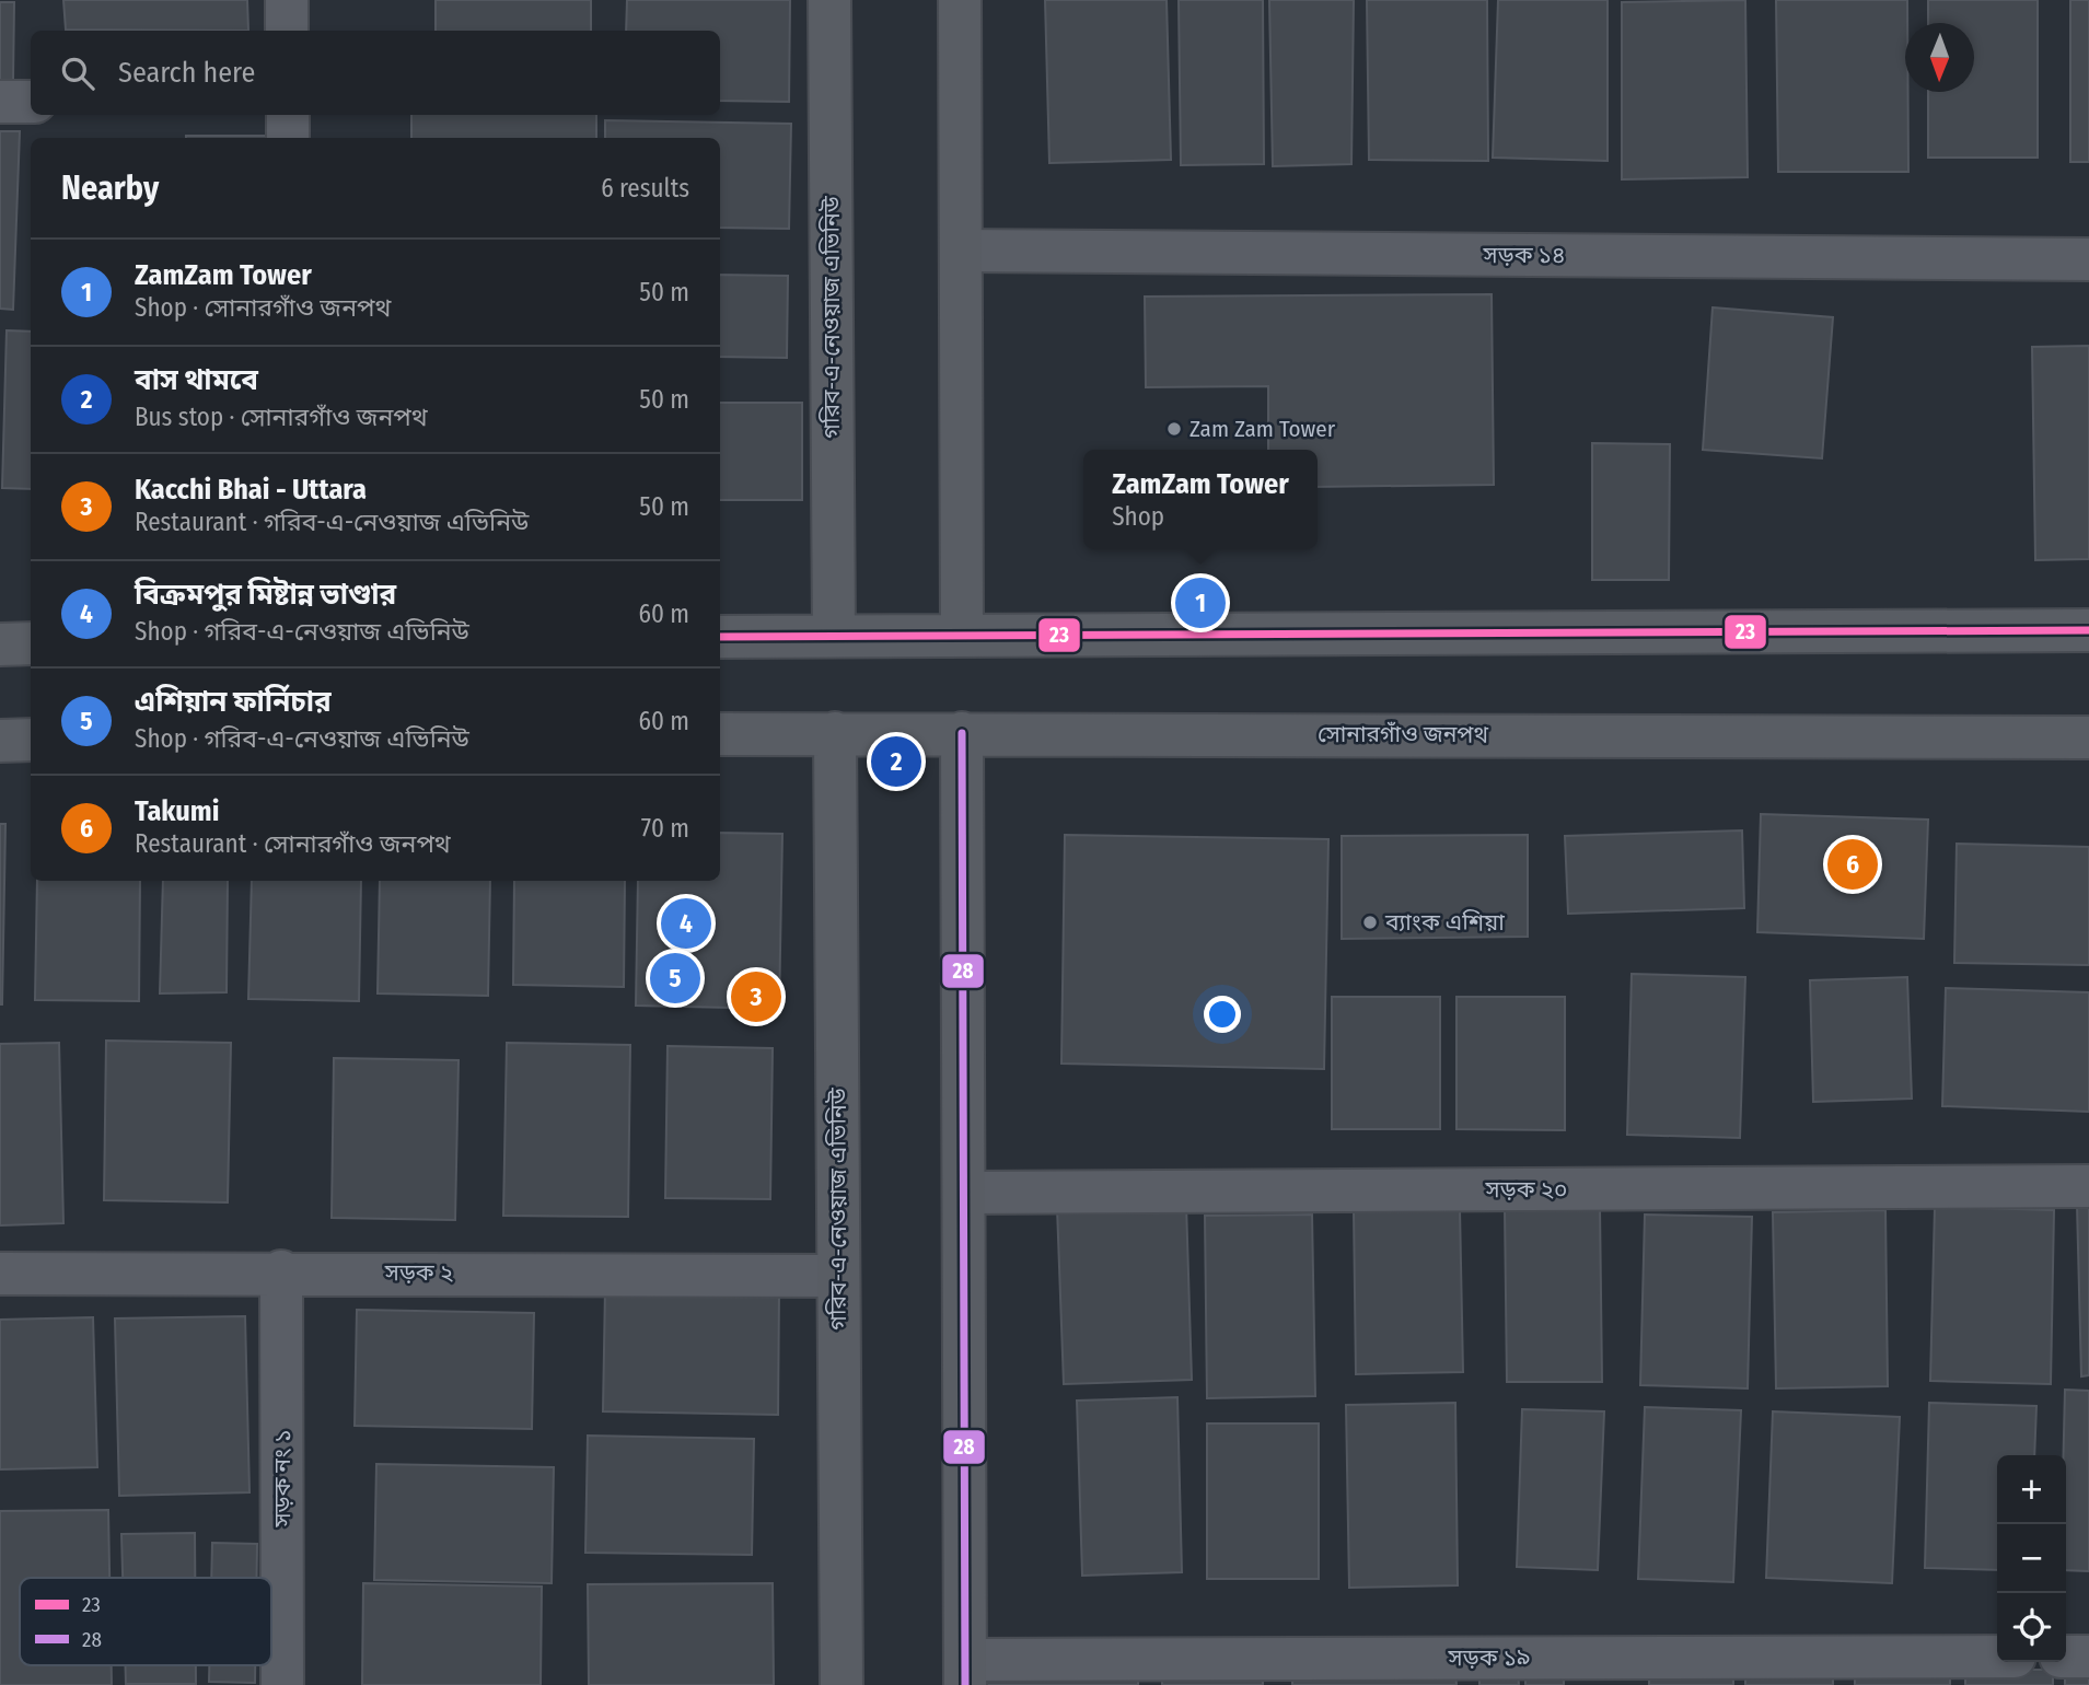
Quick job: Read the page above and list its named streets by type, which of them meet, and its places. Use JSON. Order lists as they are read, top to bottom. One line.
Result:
{"streets":{"street":["সড়ক ১৪","গরিব-এ-নেওয়াজ এভিনিউ","সোনারগাঁও জনপথ","সড়ক ২০","সড়ক ২","সড়ক নং ১","সড়ক ১৯"]},"crossings":[["গরিব-এ-নেওয়াজ এভিনিউ","সোনারগাঁও জনপথ"],["গরিব-এ-নেওয়াজ এভিনিউ","সড়ক ২"],["সড়ক ২","সড়ক নং ১"]],"places":["Zam Zam Tower","ব্যাংক এশিয়া"],"lines":["transit line 23","transit line 28"],"legend":["23","28"],"north":"bottom","page":{"search":"Search here","heading":["Nearby","6 results"],"list":[{"mark":"1","name":"ZamZam Tower","note":"Shop · সোনারগাঁও জনপথ","value":"50 m"},{"mark":"2","name":"বাস থামবে","note":"Bus stop · সোনারগাঁও জনপথ","value":"50 m"},{"mark":"3","name":"Kacchi Bhai - Uttara","note":"Restaurant · গরিব-এ-নেওয়াজ এভিনিউ","value":"50 m"},{"mark":"4","name":"বিক্রমপুর মিষ্টান্ন ভাণ্ডার","note":"Shop · গরিব-এ-নেওয়াজ এভিনিউ","value":"60 m"},{"mark":"5","name":"এশিয়ান ফার্নিচার","note":"Shop · গরিব-এ-নেওয়াজ এভিনিউ","value":"60 m"},{"mark":"6","name":"Takumi","note":"Restaurant · সোনারগাঁও জনপথ","value":"70 m"}],"popup":["ZamZam Tower","Shop"],"pins":["1","2","6","4","5","3"],"map_buttons":["+","−"]}}
